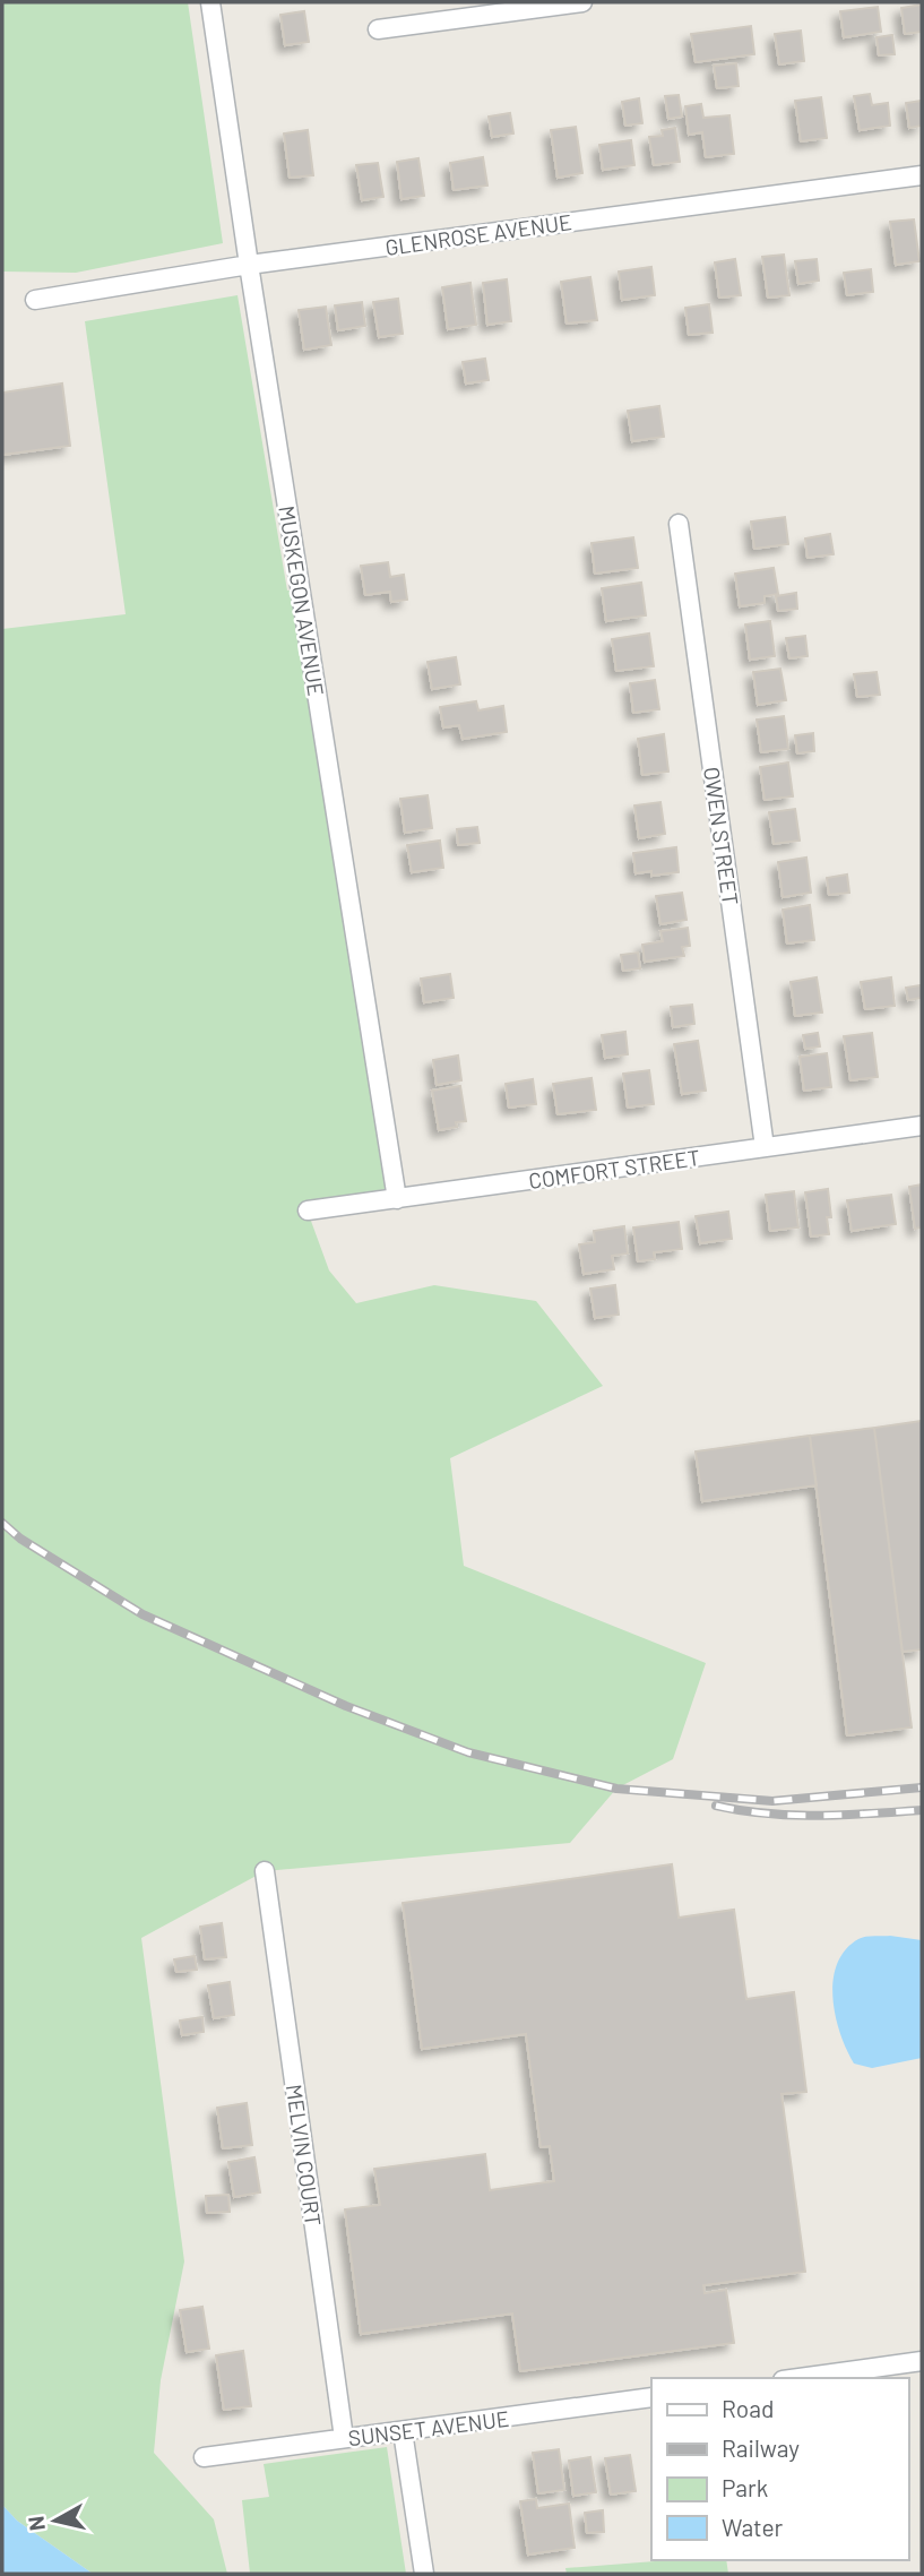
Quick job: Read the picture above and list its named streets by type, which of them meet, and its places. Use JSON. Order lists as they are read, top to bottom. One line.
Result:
{"streets":{"street":["GLENROSE AVENUE","MUSKEGON AVENUE","OWEN STREET","COMFORT STREET","MELVIN COURT","SUNSET AVENUE"]},"crossings":[["GLENROSE AVENUE","MUSKEGON AVENUE"],["MUSKEGON AVENUE","COMFORT STREET"],["OWEN STREET","COMFORT STREET"],["MELVIN COURT","SUNSET AVENUE"]],"legend":["Road","Railway","Park","Water"],"north":"left"}
